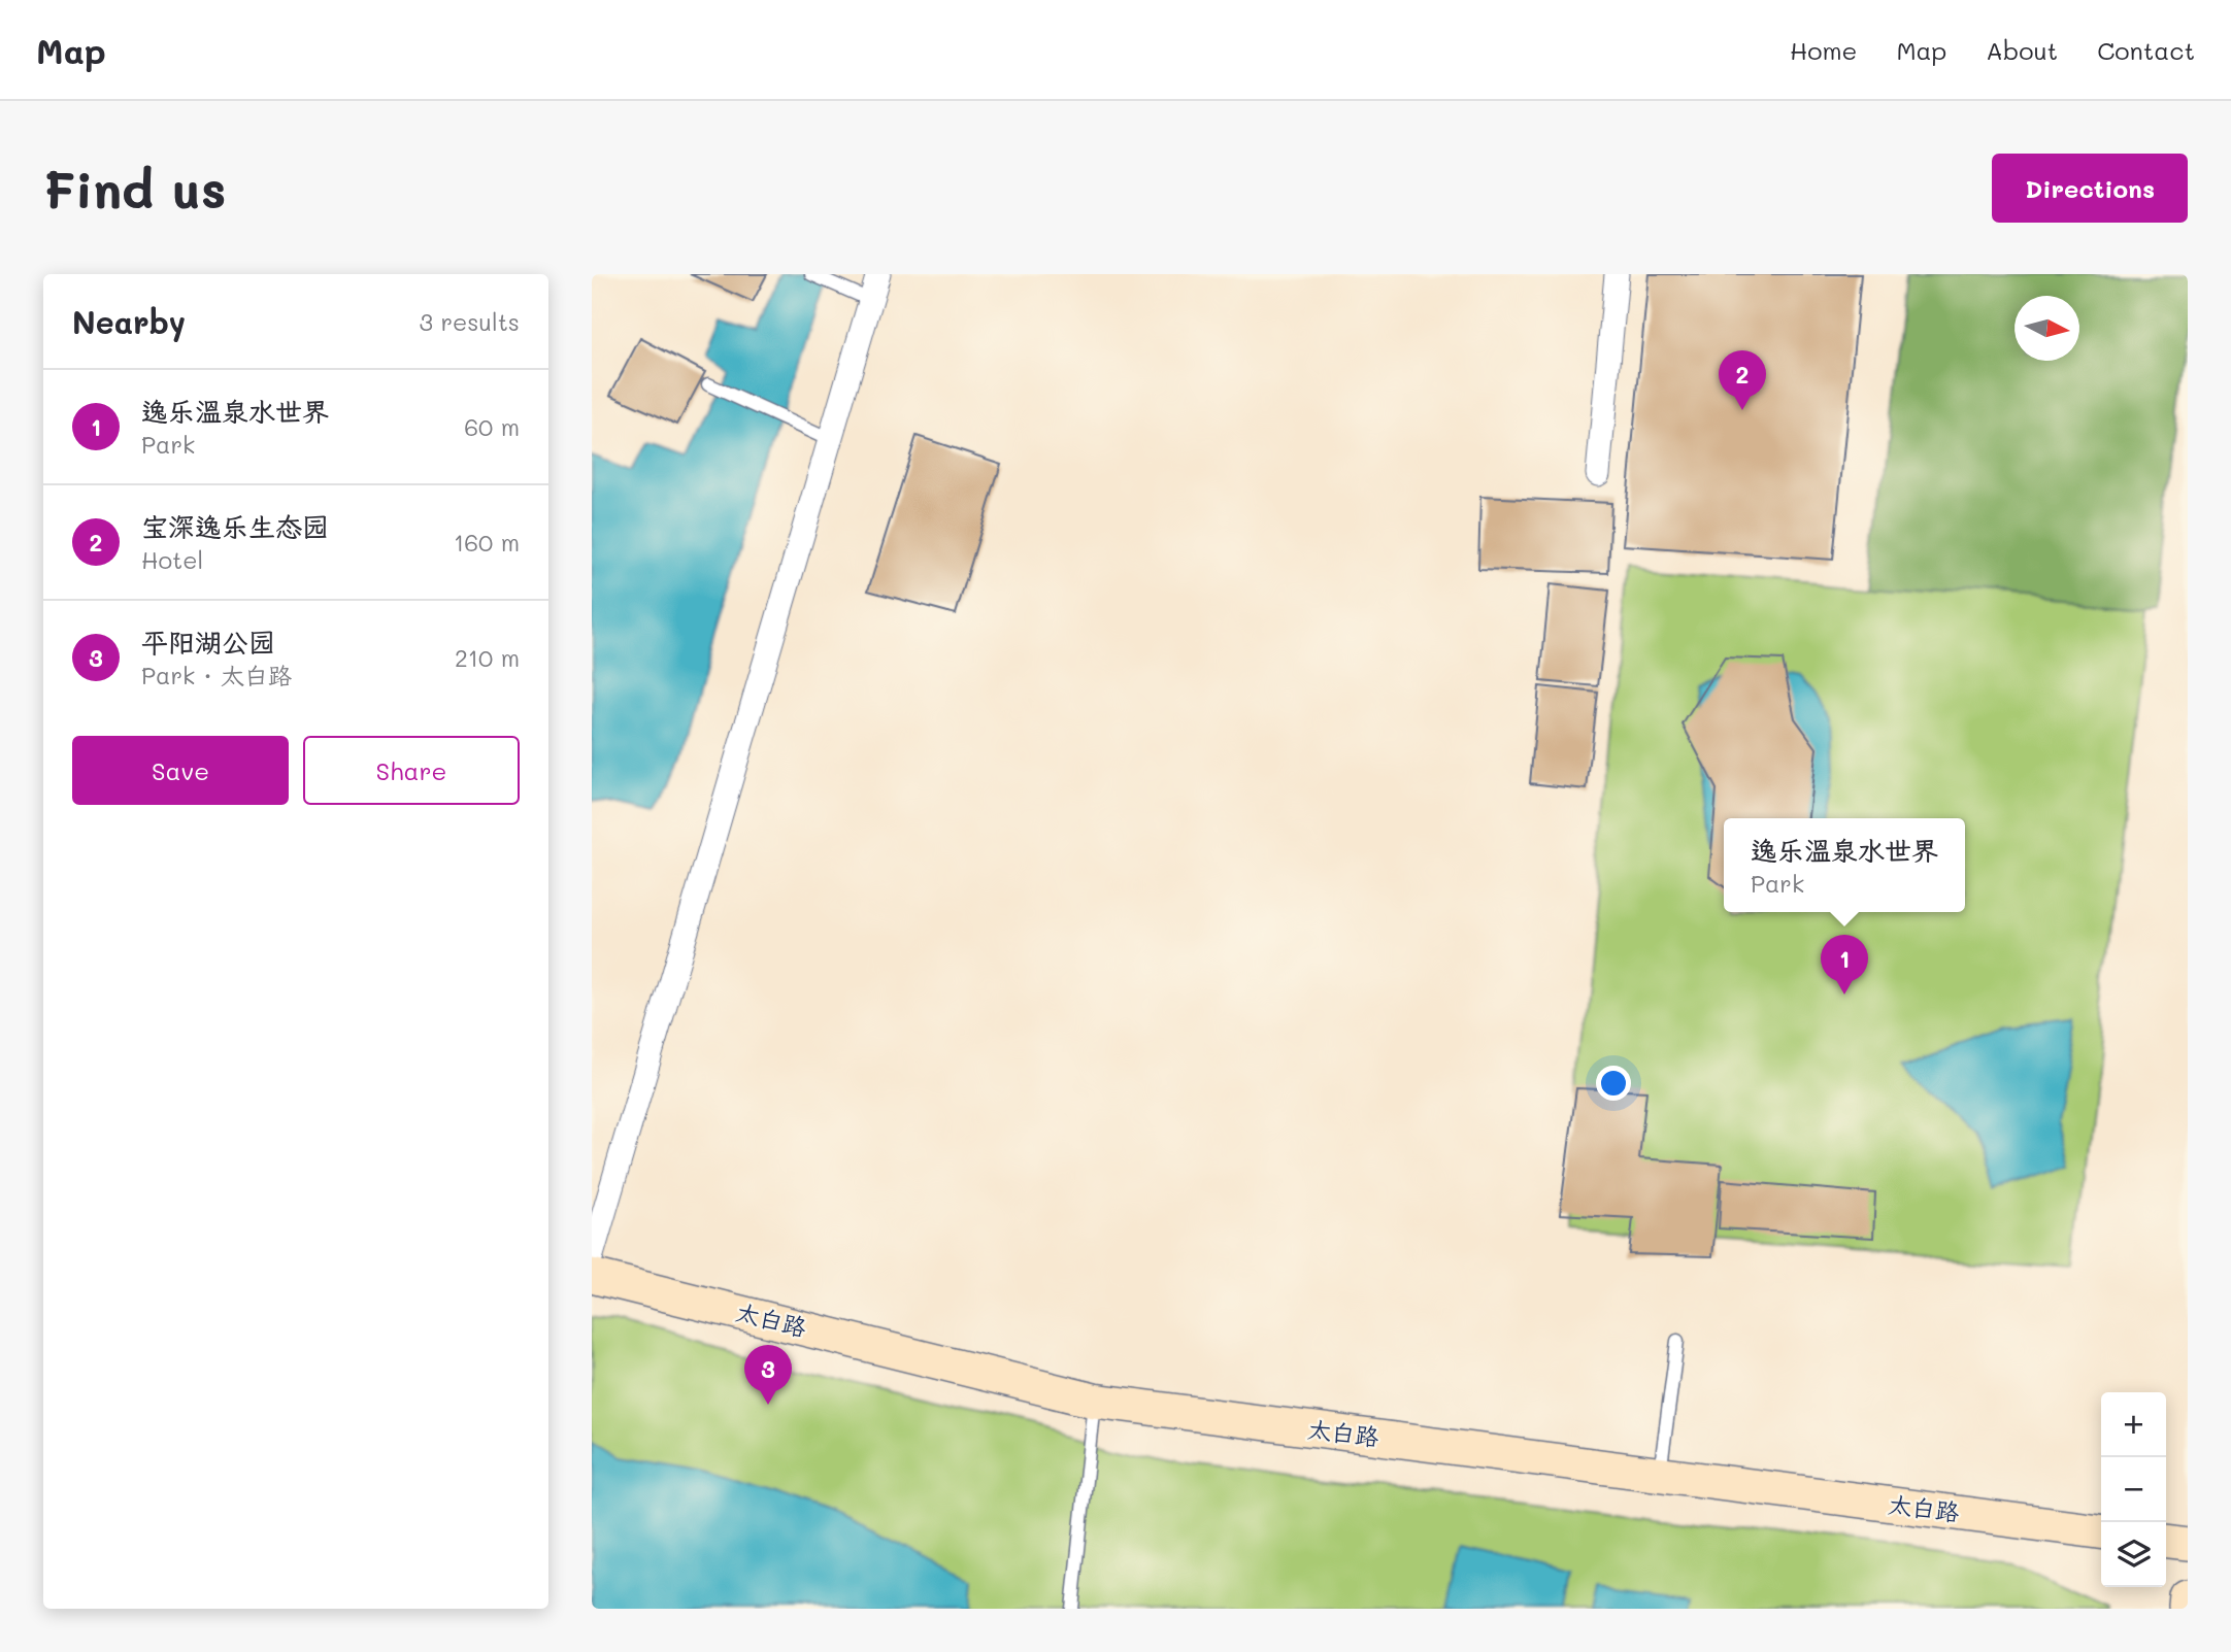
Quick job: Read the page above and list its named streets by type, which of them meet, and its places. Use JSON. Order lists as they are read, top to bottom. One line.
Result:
{"streets":{"main road":["太白路"]},"north":"right","page":{"header":"Map","nav":["Home","Map","About","Contact"],"buttons":["Directions",["Save","Share"]],"title":"Find us","heading":["Nearby","3 results"],"pins":["2","1","3"],"list":[{"mark":"1","name":"逸乐温泉水世界","note":"Park","value":"60 m"},{"mark":"2","name":"宝深逸乐生态园","note":"Hotel","value":"160 m"},{"mark":"3","name":"平阳湖公园","note":"Park · 太白路","value":"210 m"}],"popup":["逸乐温泉水世界","Park"],"map_buttons":["+","−"]}}
